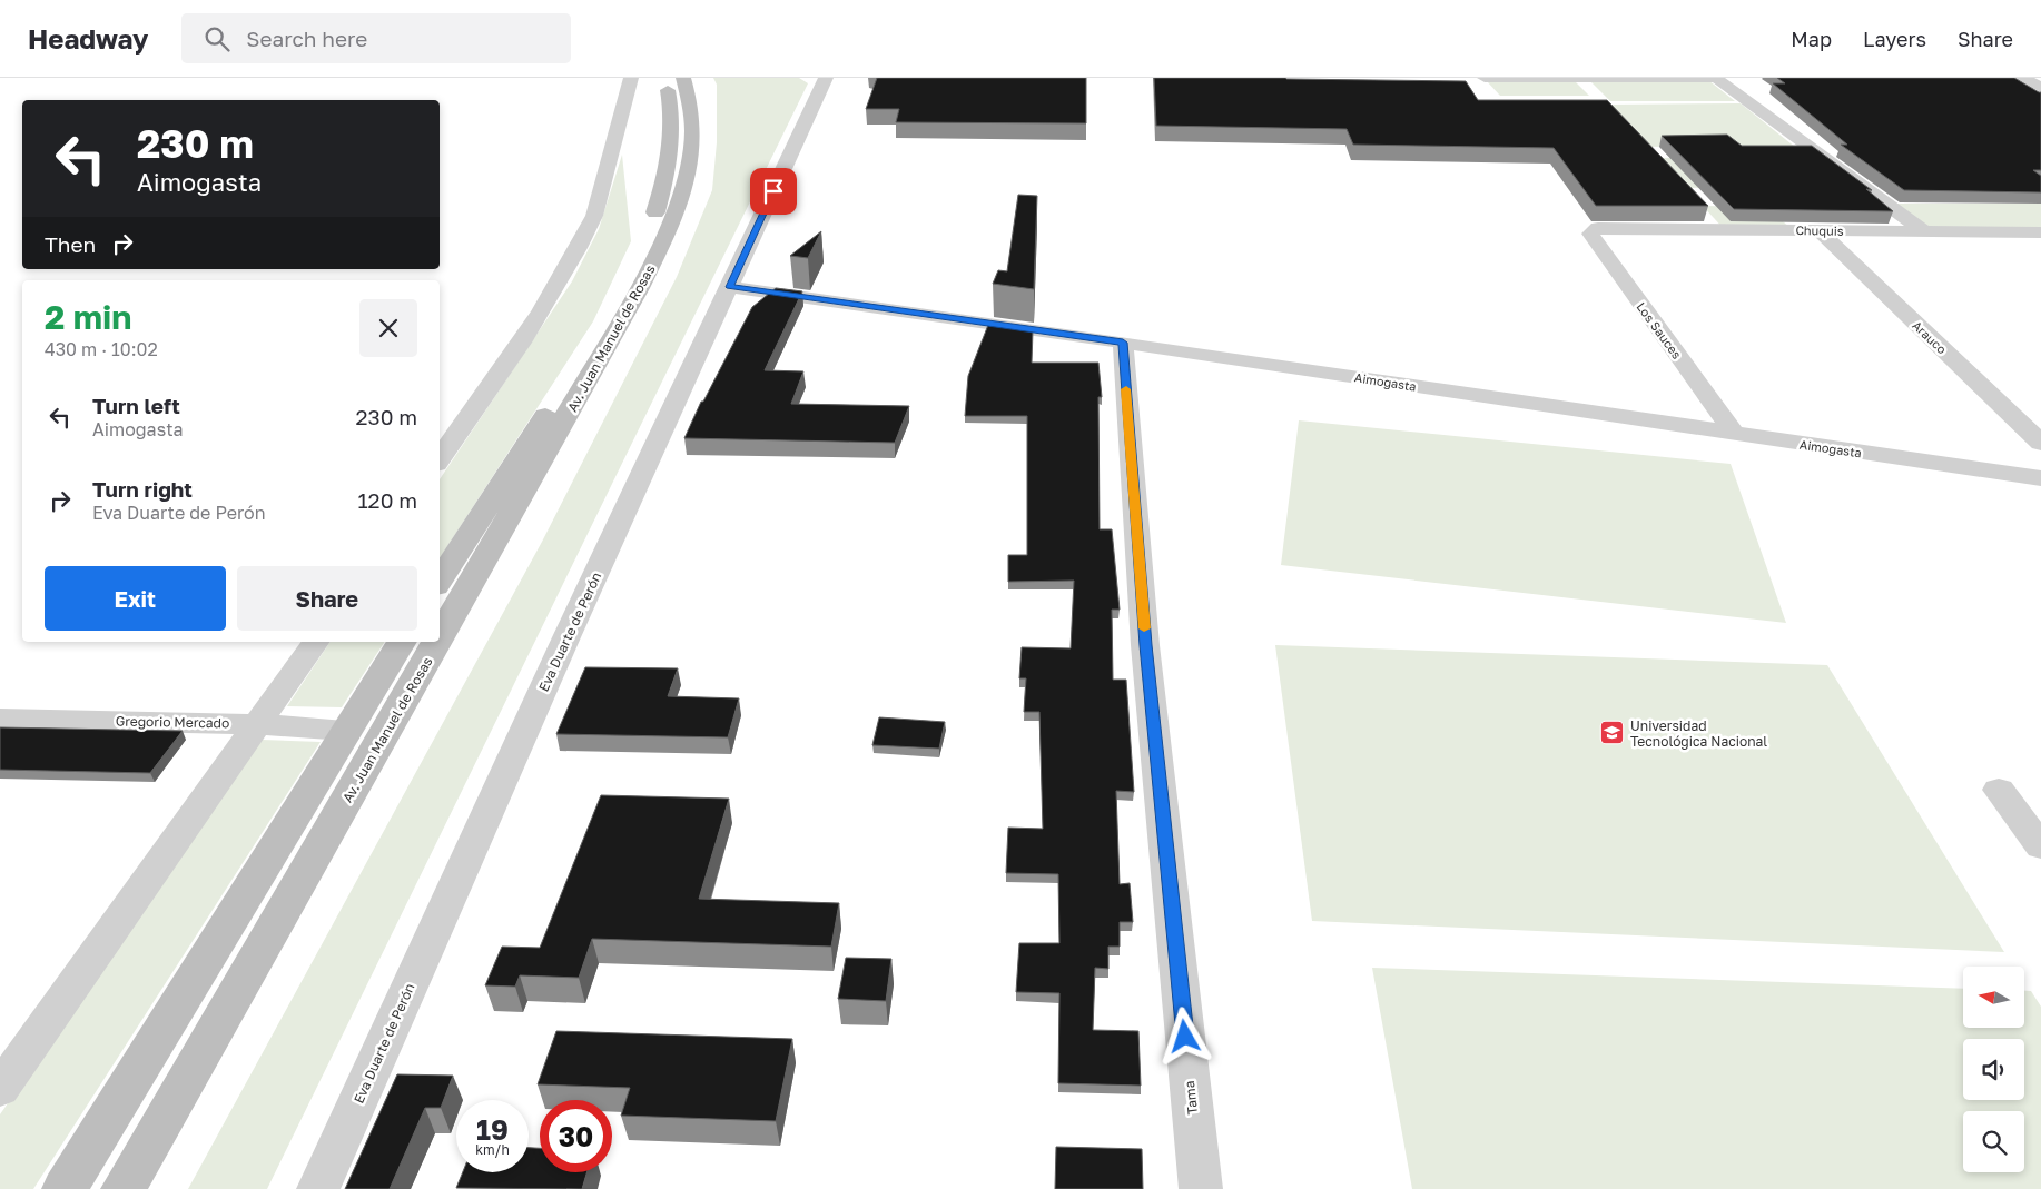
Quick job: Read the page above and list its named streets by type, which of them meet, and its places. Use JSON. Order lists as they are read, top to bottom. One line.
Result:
{"streets":{"main road":["Av. Juan Manuel de Rosas"],"street":["Chuquis","Los Sauces","Arauco","Aimogasta","Eva Duarte de Perón","Gregorio Mercado","Tama"]},"crossings":[["Chuquis","Los Sauces"],["Chuquis","Arauco"],["Los Sauces","Aimogasta"],["Aimogasta","Eva Duarte de Perón"],["Aimogasta","Tama"]],"places":{"school or university":["Universidad Tecnológica Nacional"]},"north":"left","page":{"header":"Headway","search":"Search here","nav":["Map","Layers","Share"],"turn":["230 m","Aimogasta"],"then":"Then","heading":["2 min","430 m · 10:02"],"list":[{"name":"Turn left","note":"Aimogasta","value":"230 m"},{"name":"Turn right","note":"Eva Duarte de Perón","value":"120 m"}],"buttons":["Exit","Share"],"speed":"19 km/h","limit":"30"}}
